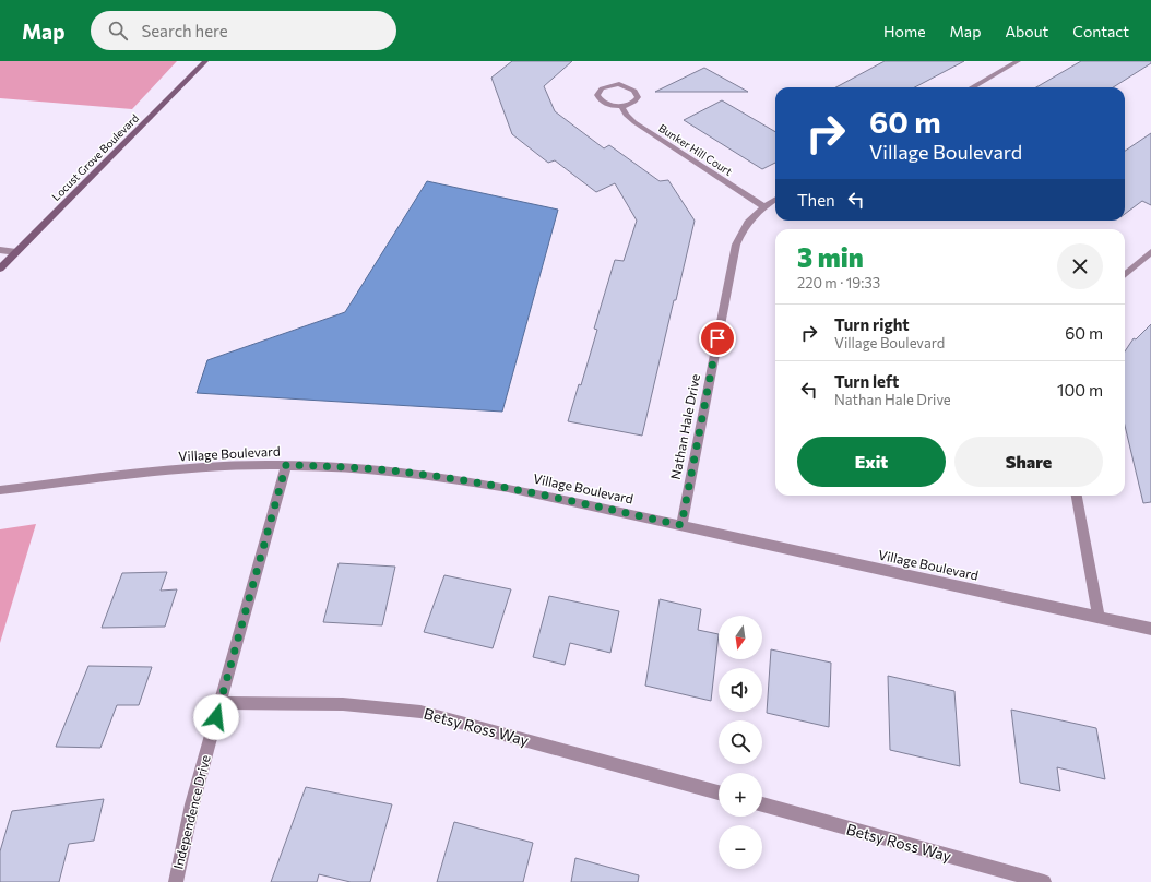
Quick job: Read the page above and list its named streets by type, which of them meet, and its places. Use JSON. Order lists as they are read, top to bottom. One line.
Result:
{"streets":{"street":["Bunker Hill Court","Locust Grove Boulevard","Nathan Hale Drive","Village Boulevard","Betsy Ross Way","Independence Drive"]},"crossings":[["Bunker Hill Court","Nathan Hale Drive"],["Nathan Hale Drive","Village Boulevard"],["Village Boulevard","Independence Drive"],["Betsy Ross Way","Independence Drive"]],"north":"bottom","page":{"header":"Map","search":"Search here","nav":["Home","Map","About","Contact"],"turn":["60 m","Village Boulevard"],"then":"Then","heading":["3 min","220 m · 19:33"],"list":[{"name":"Turn right","note":"Village Boulevard","value":"60 m"},{"name":"Turn left","note":"Nathan Hale Drive","value":"100 m"}],"buttons":["Exit","Share"],"map_buttons":["+","−"]}}
